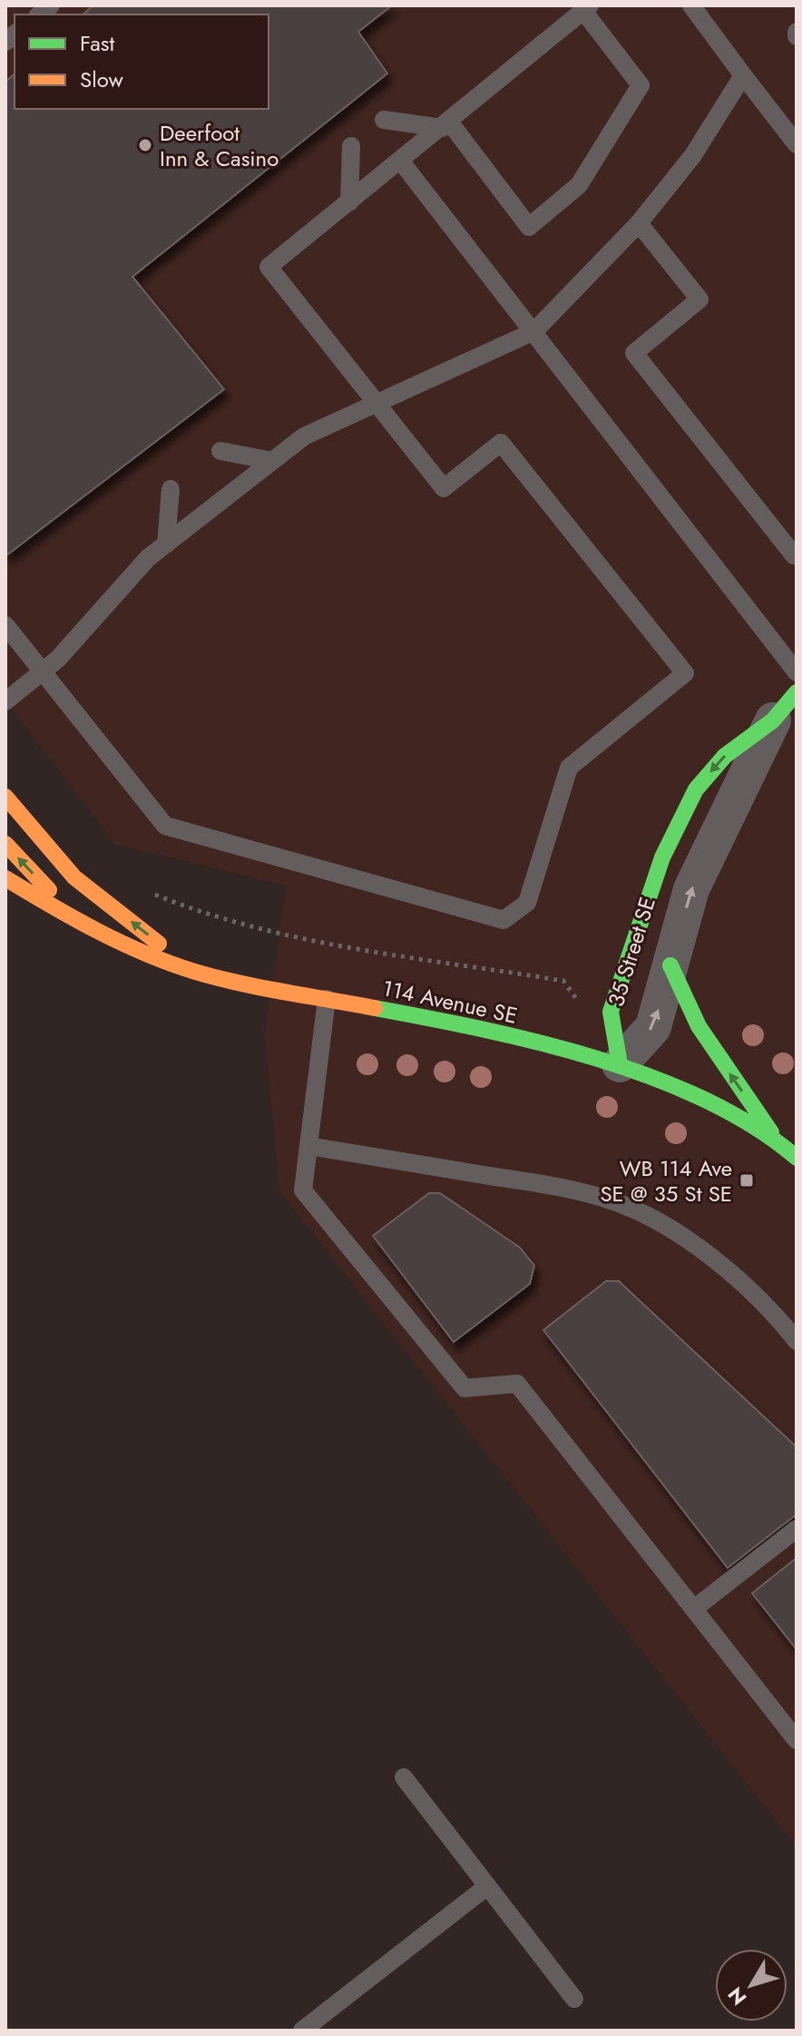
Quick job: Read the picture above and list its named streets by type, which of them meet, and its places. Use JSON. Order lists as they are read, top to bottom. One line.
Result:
{"streets":{"main road":["35 Street SE","114 Avenue SE"]},"crossings":[["35 Street SE","114 Avenue SE"]],"places":{"other":["Deerfoot Inn & Casino"],"transit":["WB 114 Ave SE @ 35 St SE"]},"legend":["Fast","Slow"],"north":"bottom left"}
